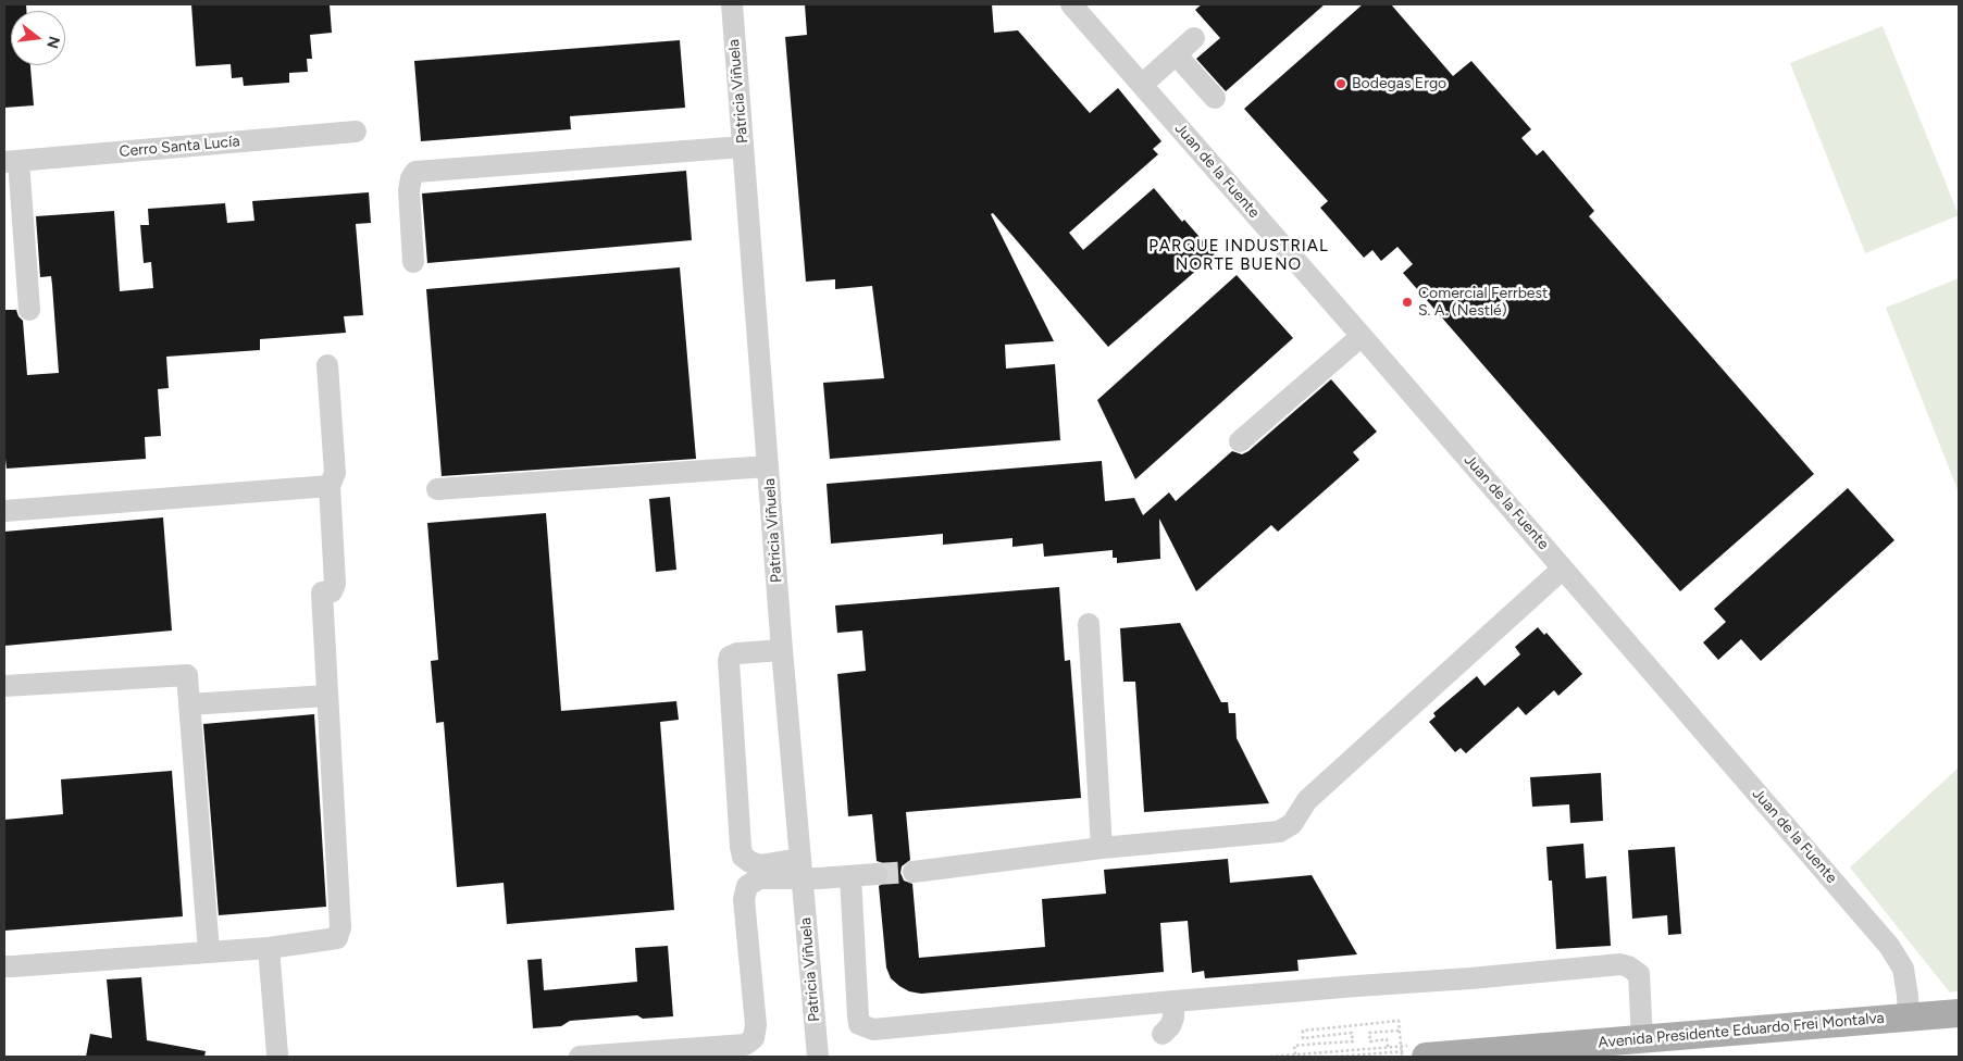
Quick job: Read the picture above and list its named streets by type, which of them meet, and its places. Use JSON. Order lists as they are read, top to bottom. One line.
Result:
{"streets":{"main road":["Avenida Presidente Eduardo Frei Montalva"],"street":["Patricia Viñuela","Cerro Santa Lucía","Juan de la Fuente"]},"crossings":[["Juan de la Fuente","Avenida Presidente Eduardo Frei Montalva"]],"districts":["PARQUE INDUSTRIAL NORTE BUENO"],"places":["Bodegas Ergo","Comercial Ferrbest S. A. (Nestlé)"],"north":"right"}
